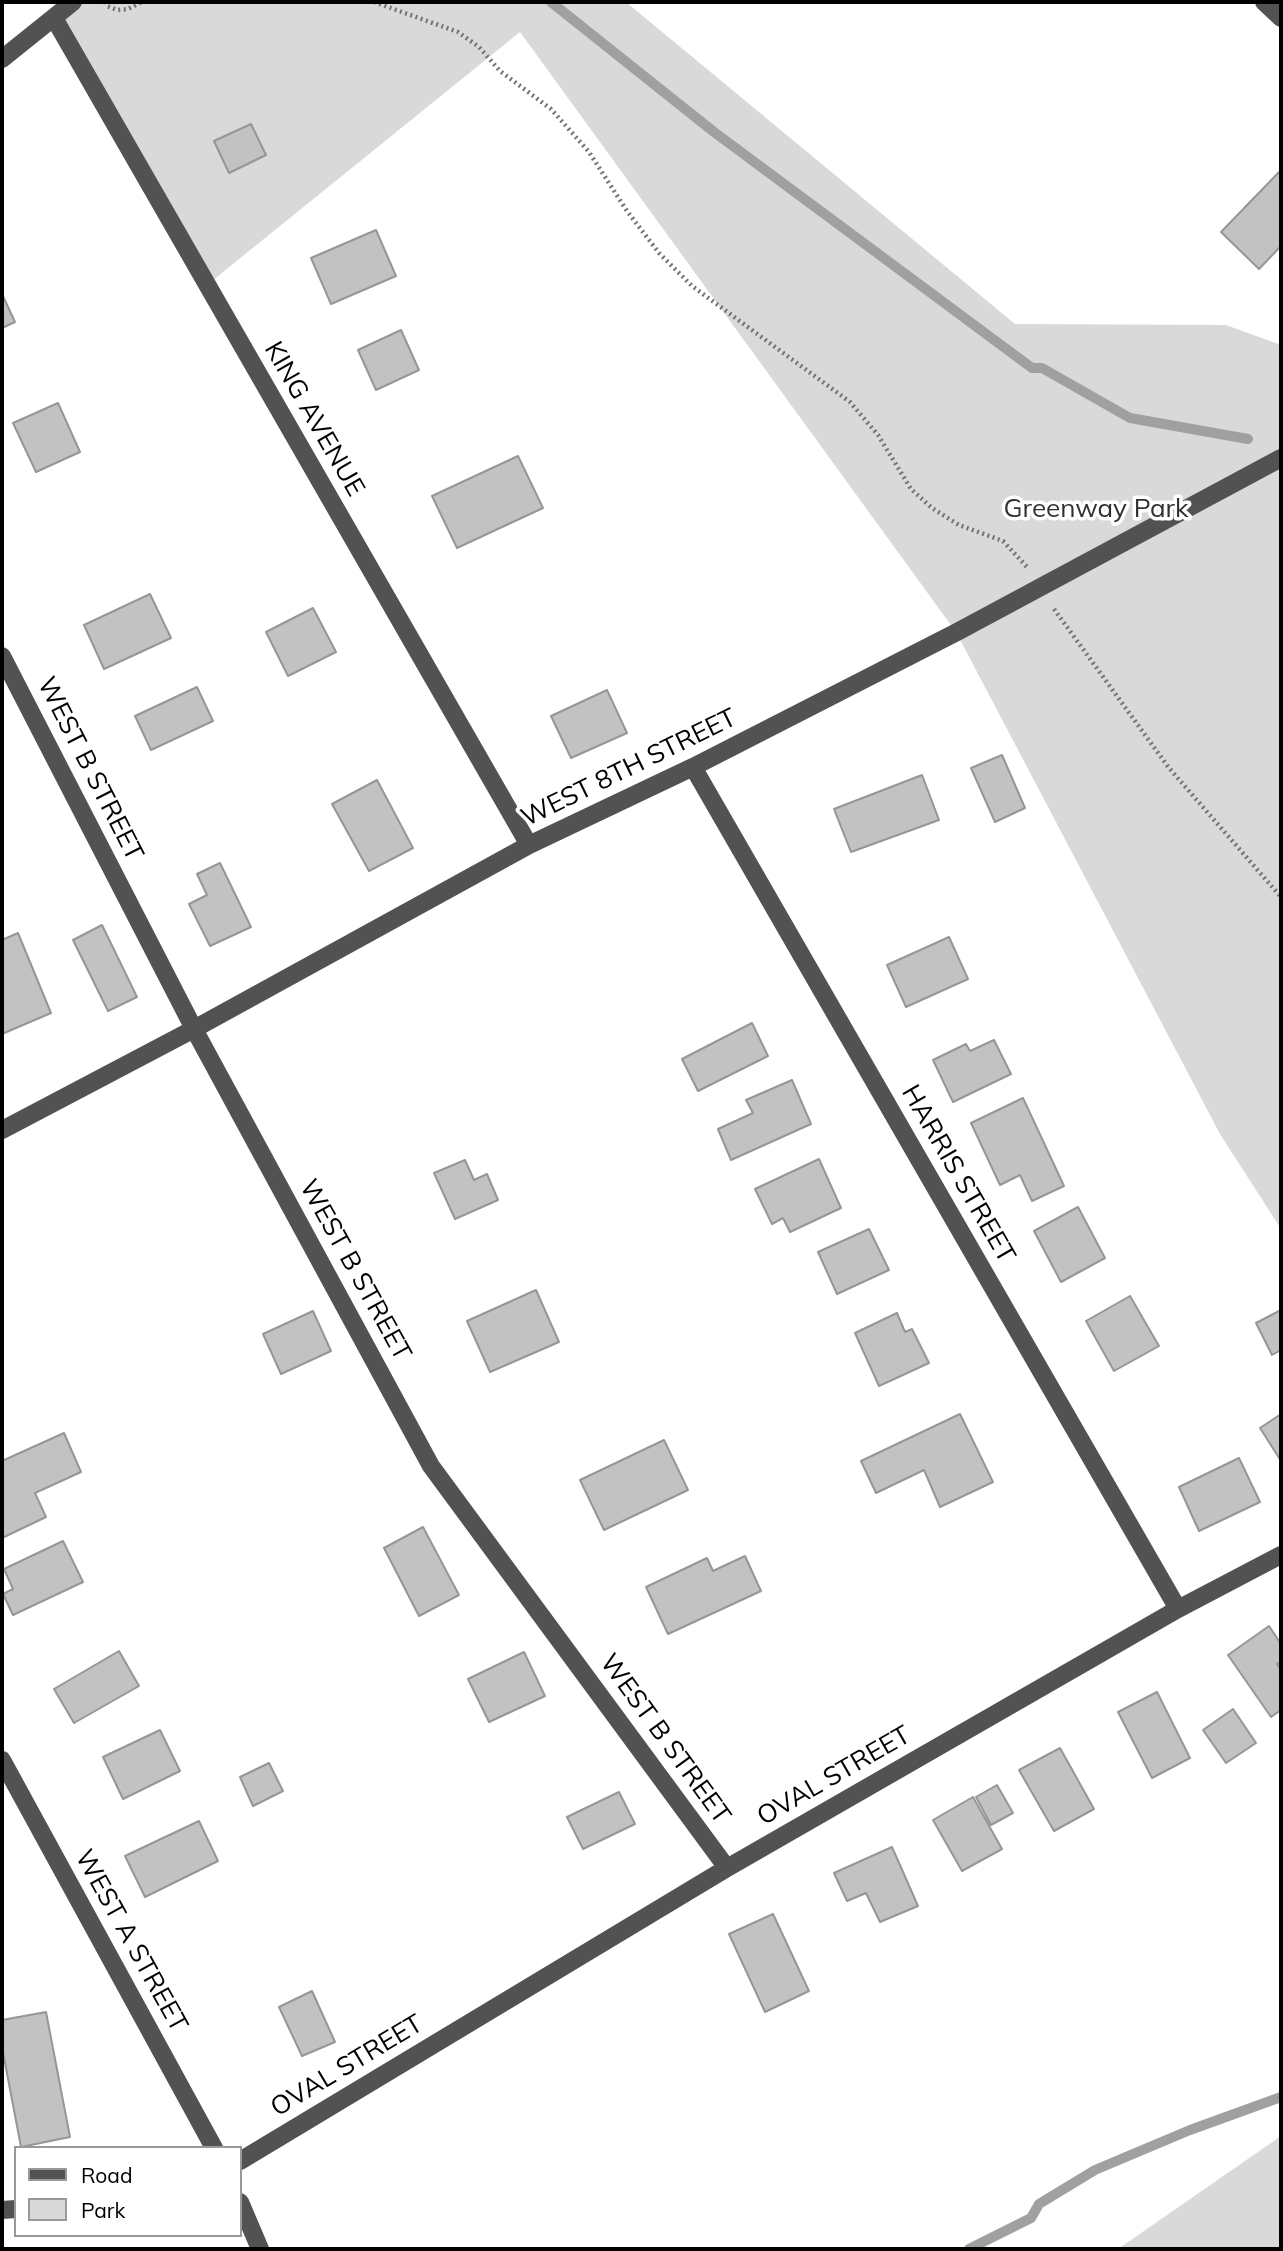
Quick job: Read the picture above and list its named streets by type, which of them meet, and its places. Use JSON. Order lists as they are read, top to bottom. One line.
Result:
{"streets":{"street":["KING AVENUE","WEST 8TH STREET","WEST B STREET","HARRIS STREET","OVAL STREET","WEST A STREET"]},"crossings":[["KING AVENUE","WEST 8TH STREET"],["WEST 8TH STREET","WEST B STREET"],["WEST 8TH STREET","HARRIS STREET"],["WEST B STREET","OVAL STREET"],["HARRIS STREET","OVAL STREET"]],"parks":["Greenway Park"],"legend":["Road","Park"]}
